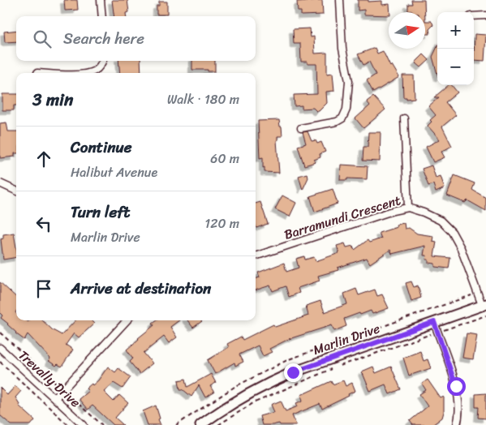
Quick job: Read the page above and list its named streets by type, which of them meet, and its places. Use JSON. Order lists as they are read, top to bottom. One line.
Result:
{"streets":{"street":["Barramundi Crescent","Marlin Drive","Trevally Drive"]},"crossings":[["Barramundi Crescent","Marlin Drive"]],"north":"right","page":{"map_buttons":["+","−"],"search":"Search here","heading":["3 min","Walk · 180 m"],"list":[["Continue","Halibut Avenue","60 m"],["Turn left","Marlin Drive","120 m"],"Arrive at destination"]}}
